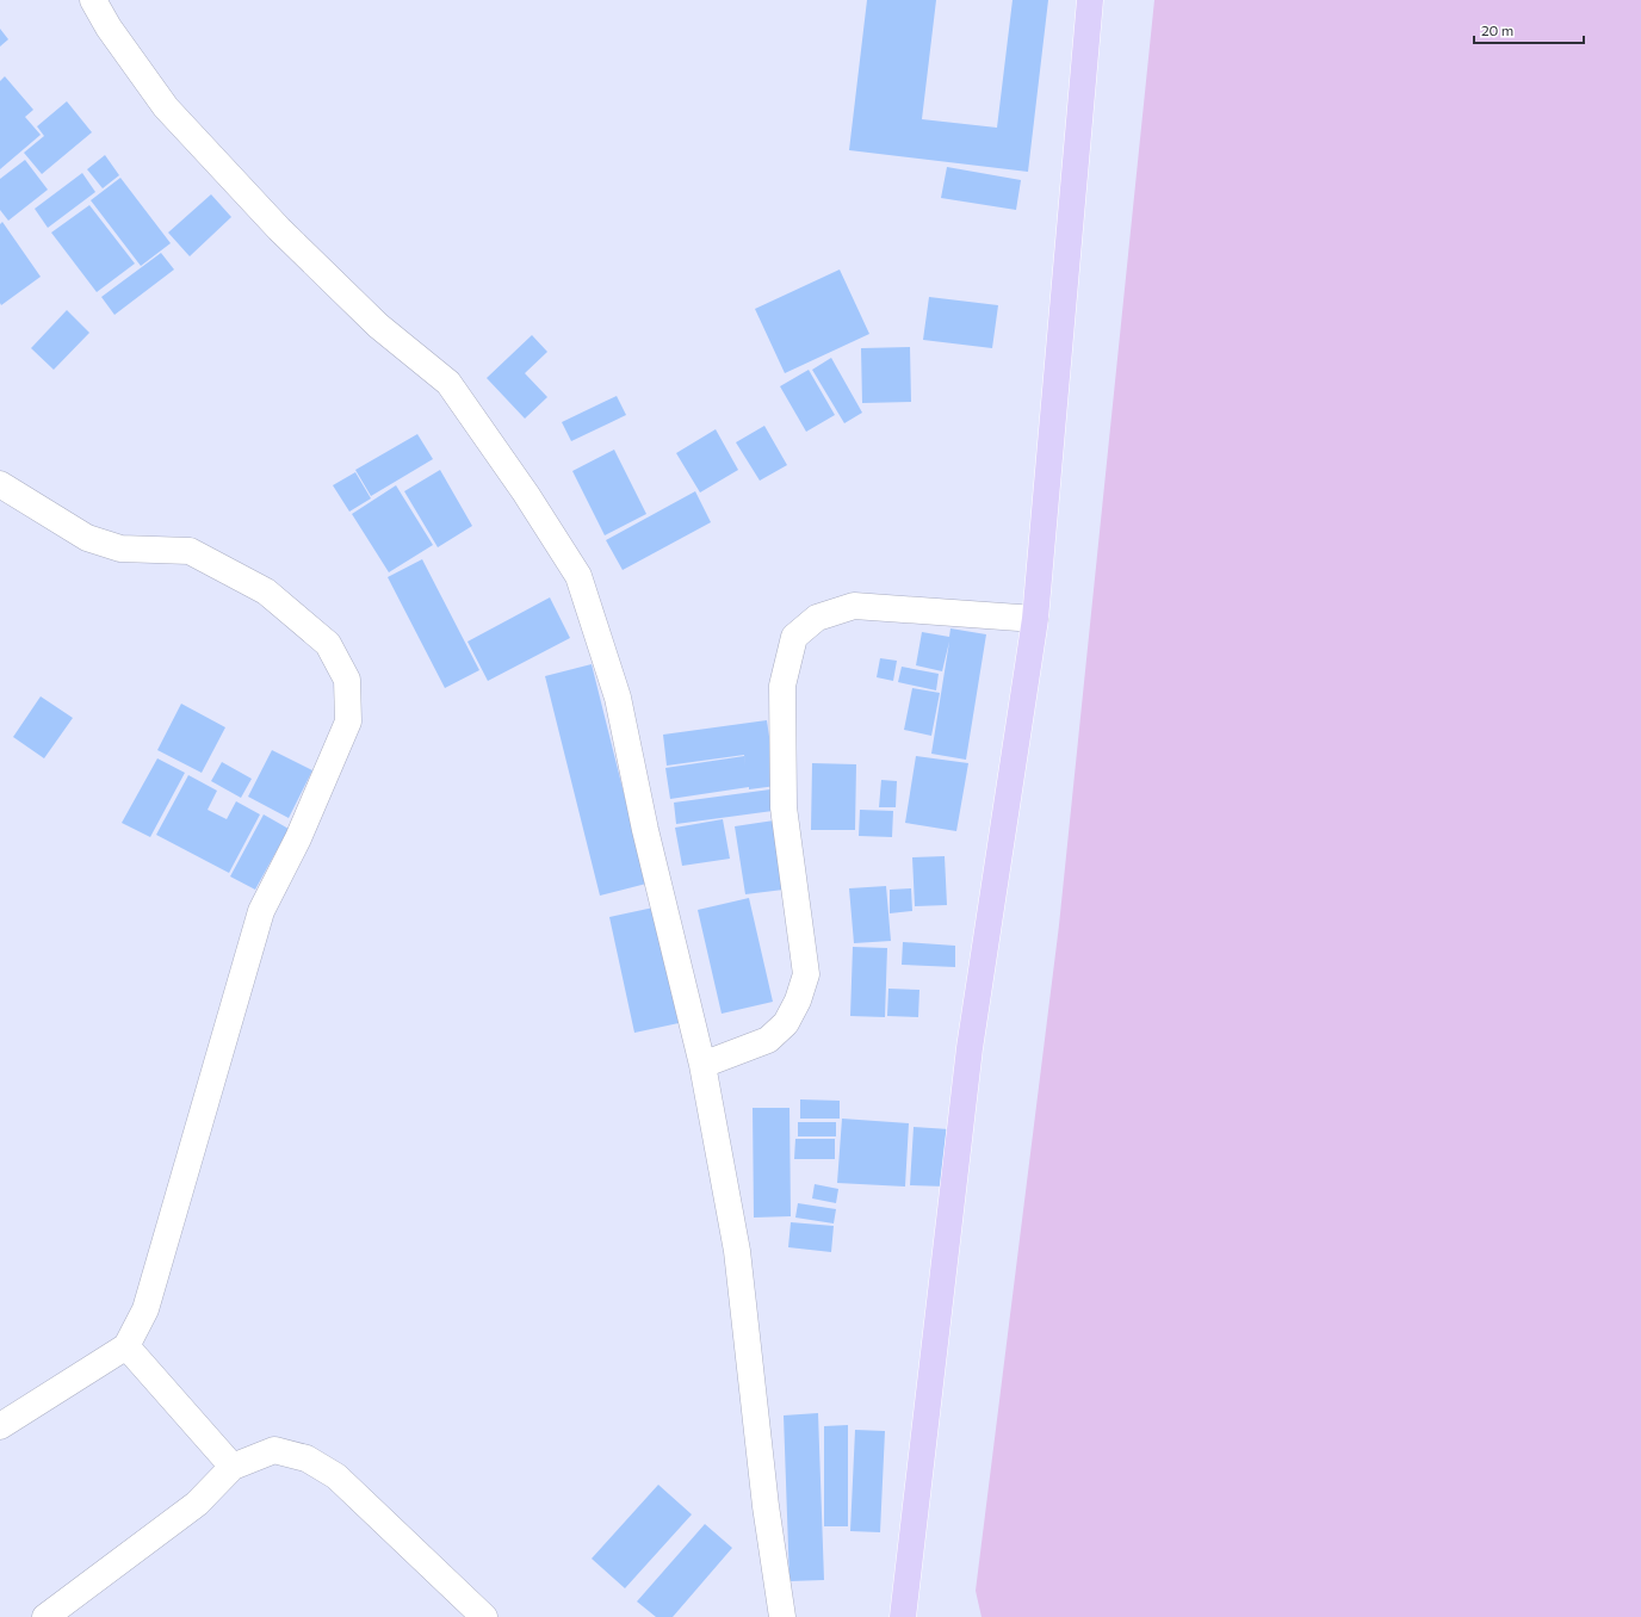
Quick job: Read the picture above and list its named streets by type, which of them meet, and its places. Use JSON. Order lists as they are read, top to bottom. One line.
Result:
{"scale_bar":"20 m"}
